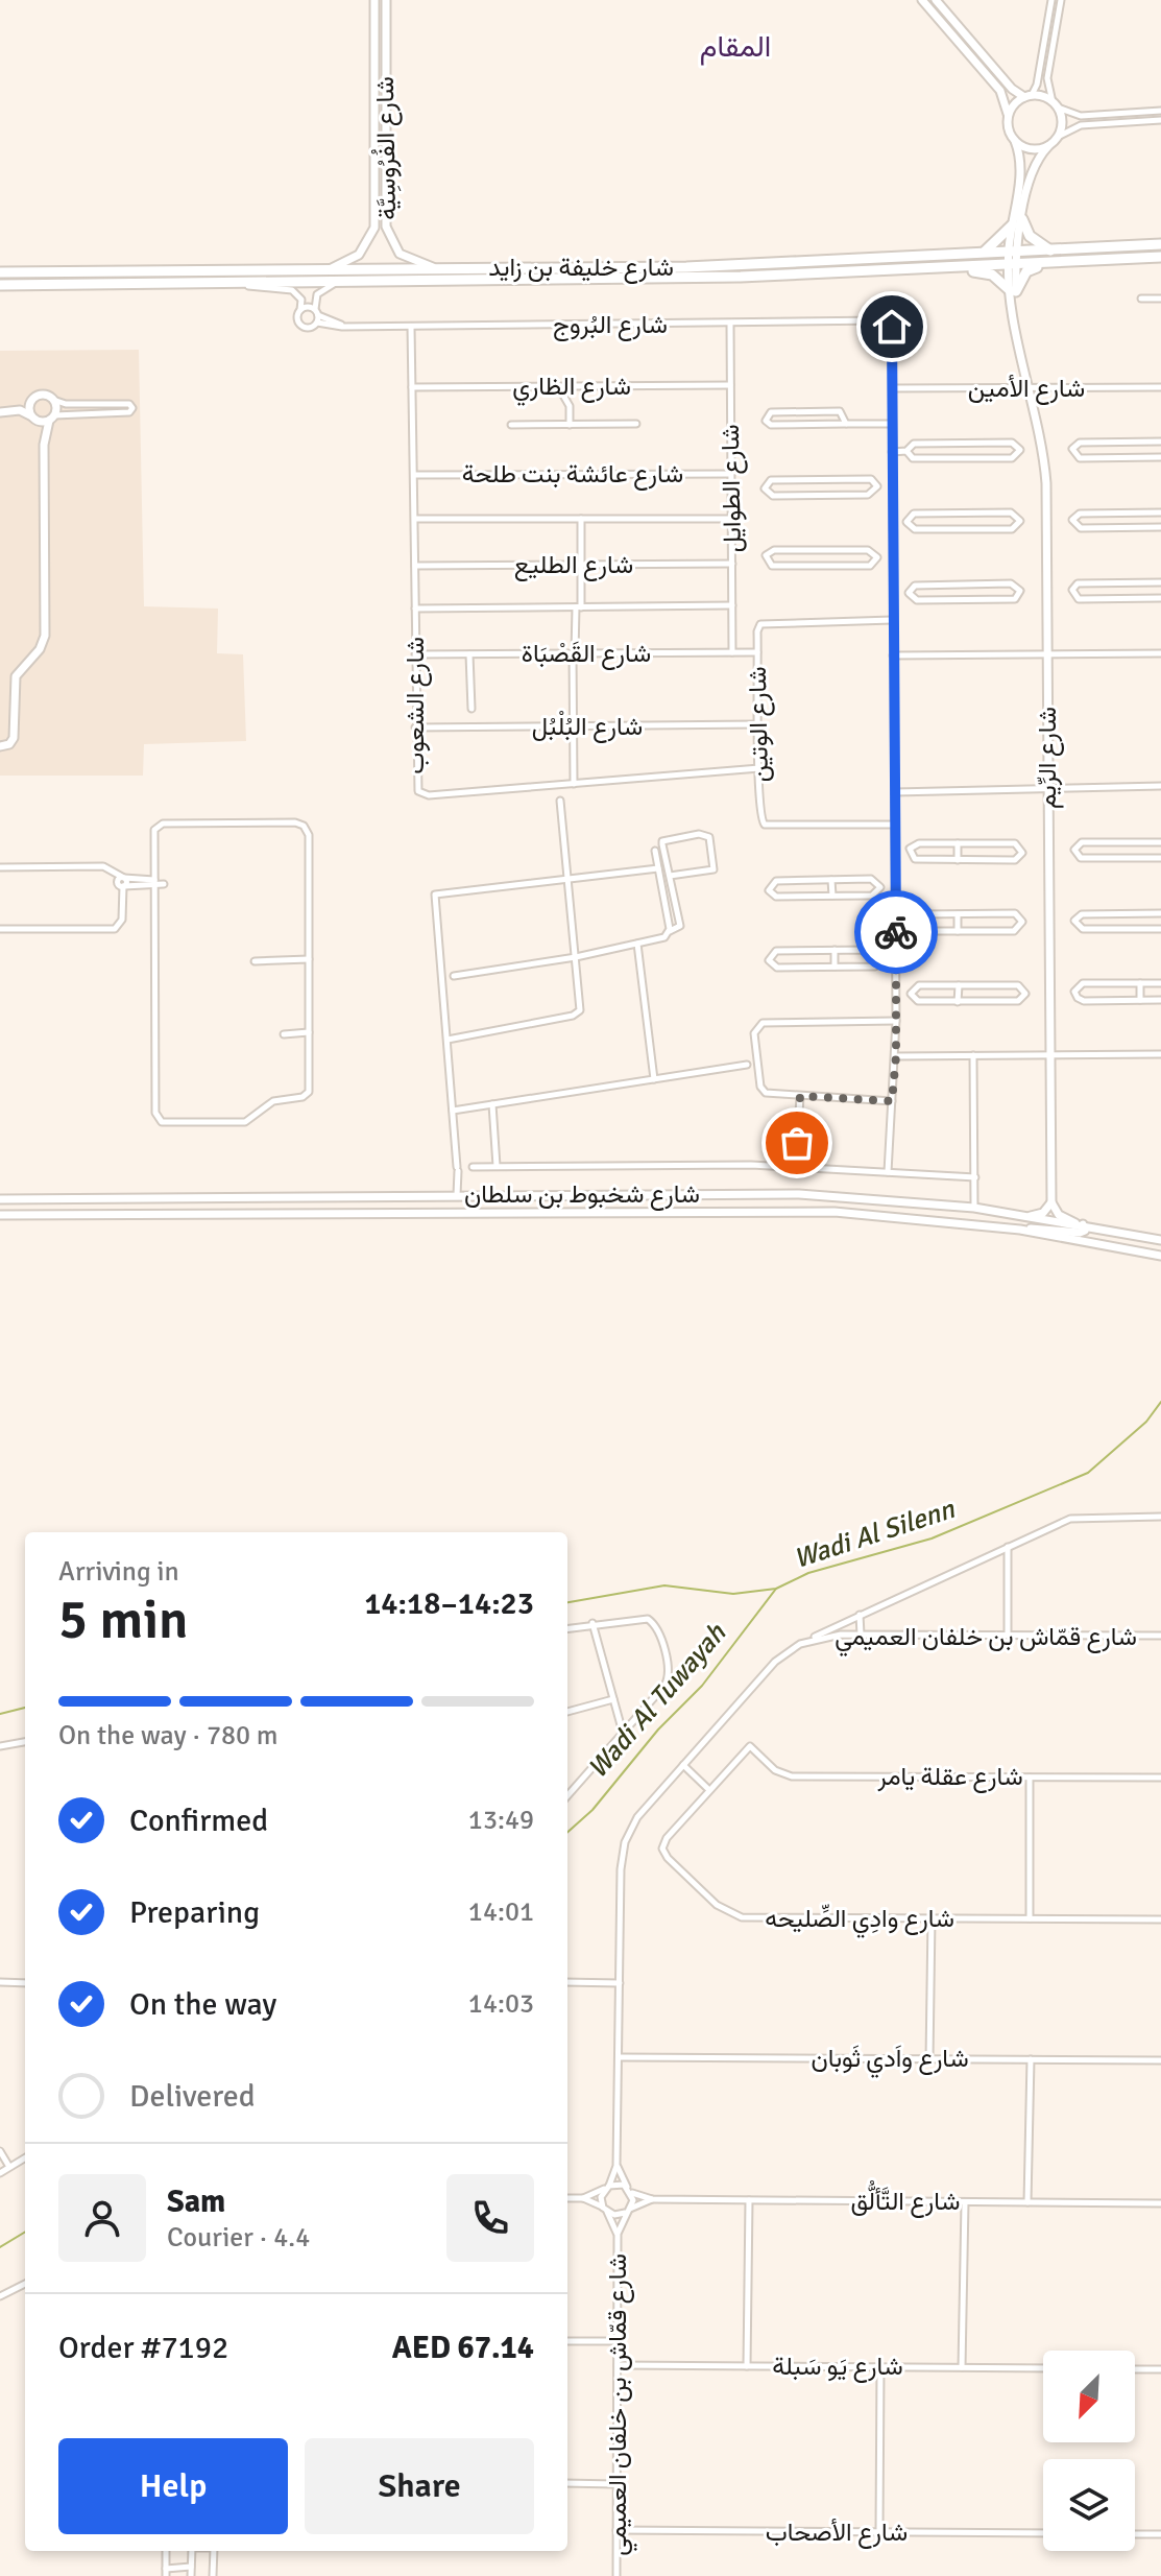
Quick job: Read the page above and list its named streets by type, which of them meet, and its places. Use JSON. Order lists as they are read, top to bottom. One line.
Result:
{"streets":{"highway":["شارع خليفة بن زايد"],"street":["شارع الفُرُوسِيَّة","شارع البُروج","شارع الظاري","شارع الأمين","شارع عائشة بنت طلحة","شارع الطوايل","شارع الطليع","شارع القَصْبَاة","شارع الشعوب","شارع الوتين","شارع البُلْبُل","شارع الرِّيم","شارع شخبوط بن سلطان","شارع قمّاش بن خلفان العميمي","شارع عقلة يامر","شارع وادِي الصِّليحه","شارع واَدي ثَوبان","شارع التَّألُّق","شارع يَو سَبلة","شارع الأصحاب"]},"crossings":[["شارع الفُرُوسِيَّة","شارع خليفة بن زايد"],["شارع خليفة بن زايد","شارع الرِّيم"],["شارع البُروج","شارع الأمين"],["شارع البُروج","شارع الطوايل"],["شارع البُروج","شارع الشعوب"],["شارع البُروج","شارع الوتين"],["شارع الظاري","شارع الطوايل"],["شارع الظاري","شارع الشعوب"],["شارع الأمين","شارع الرِّيم"],["شارع عائشة بنت طلحة","شارع الطوايل"],["شارع عائشة بنت طلحة","شارع الشعوب"],["شارع الطوايل","شارع الطليع"],["شارع الطوايل","شارع القَصْبَاة"],["شارع الطليع","شارع الشعوب"],["شارع القَصْبَاة","شارع الشعوب"],["شارع القَصْبَاة","شارع الوتين"],["شارع الشعوب","شارع الوتين"],["شارع الشعوب","شارع البُلْبُل"],["شارع الوتين","شارع البُلْبُل"],["شارع قمّاش بن خلفان العميمي","شارع واَدي ثَوبان"],["شارع قمّاش بن خلفان العميمي","شارع التَّألُّق"],["شارع قمّاش بن خلفان العميمي","شارع يَو سَبلة"],["شارع قمّاش بن خلفان العميمي","شارع الأصحاب"],["شارع عقلة يامر","شارع وادِي الصِّليحه"]],"districts":["المقام"],"water":["Wadi Al Silenn","Wadi Al Tuwayah"],"north":"bottom left","page":{"heading":["5 min","Arriving in","14:18–14:23"],"panel":["Sam","Courier · 4.4","Order #7192","AED 67.14"],"bar":"On the way · 780 m","list":[["Confirmed","13:49"],["Preparing","14:01"],["On the way","14:03"],"Delivered"],"buttons":["Help","Share"]}}
